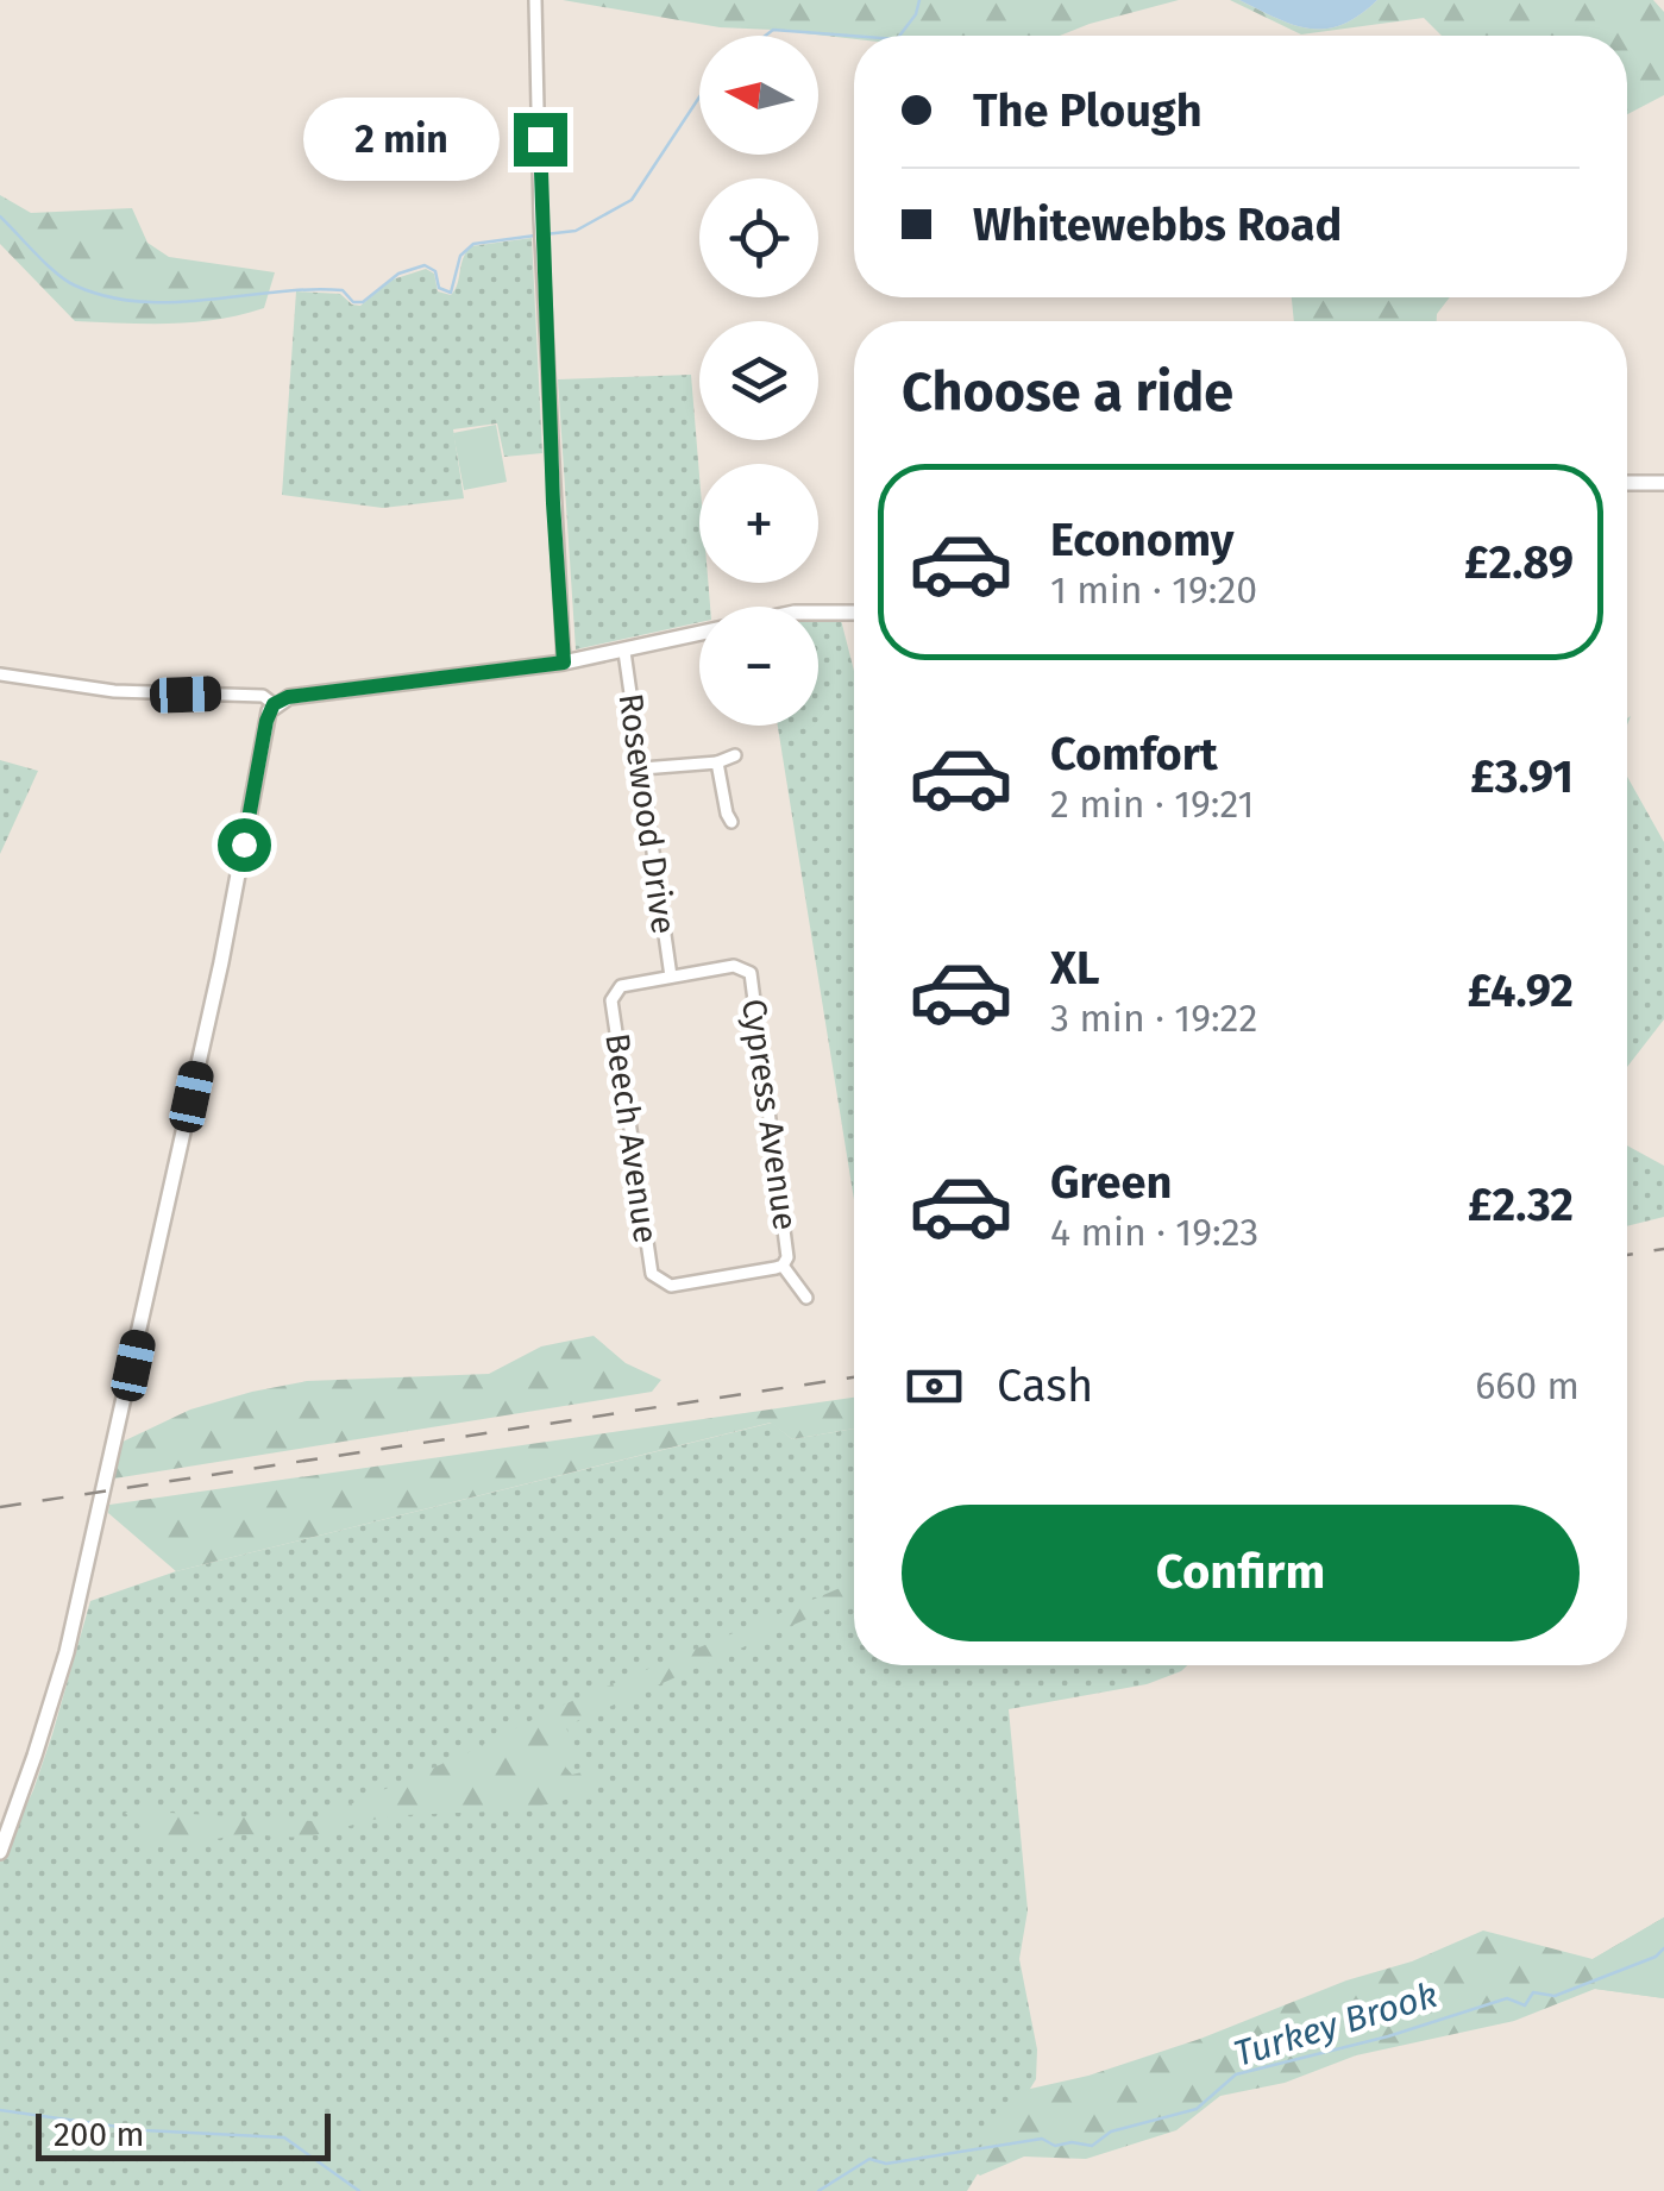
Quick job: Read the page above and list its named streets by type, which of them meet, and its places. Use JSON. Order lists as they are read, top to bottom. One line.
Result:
{"streets":{"street":["Rosewood Drive","Cypress Avenue","Beech Avenue"]},"crossings":[["Rosewood Drive","Cypress Avenue"],["Rosewood Drive","Beech Avenue"],["Cypress Avenue","Beech Avenue"]],"water":["Turkey Brook"],"scale_bar":"200 m","north":"left","page":{"map_buttons":["+","−"],"banner":["The Plough","Whitewebbs Road"],"bubble":"2 min","heading":"Choose a ride","list":[{"name":"Economy","note":"1 min · 19:20","value":"£2.89"},{"name":"Comfort","note":"2 min · 19:21","value":"£3.91"},{"name":"XL","note":"3 min · 19:22","value":"£4.92"},{"name":"Green","note":"4 min · 19:23","value":"£2.32"}],"pay":["Cash","660 m"],"buttons":"Confirm","scale":"200 m"}}
